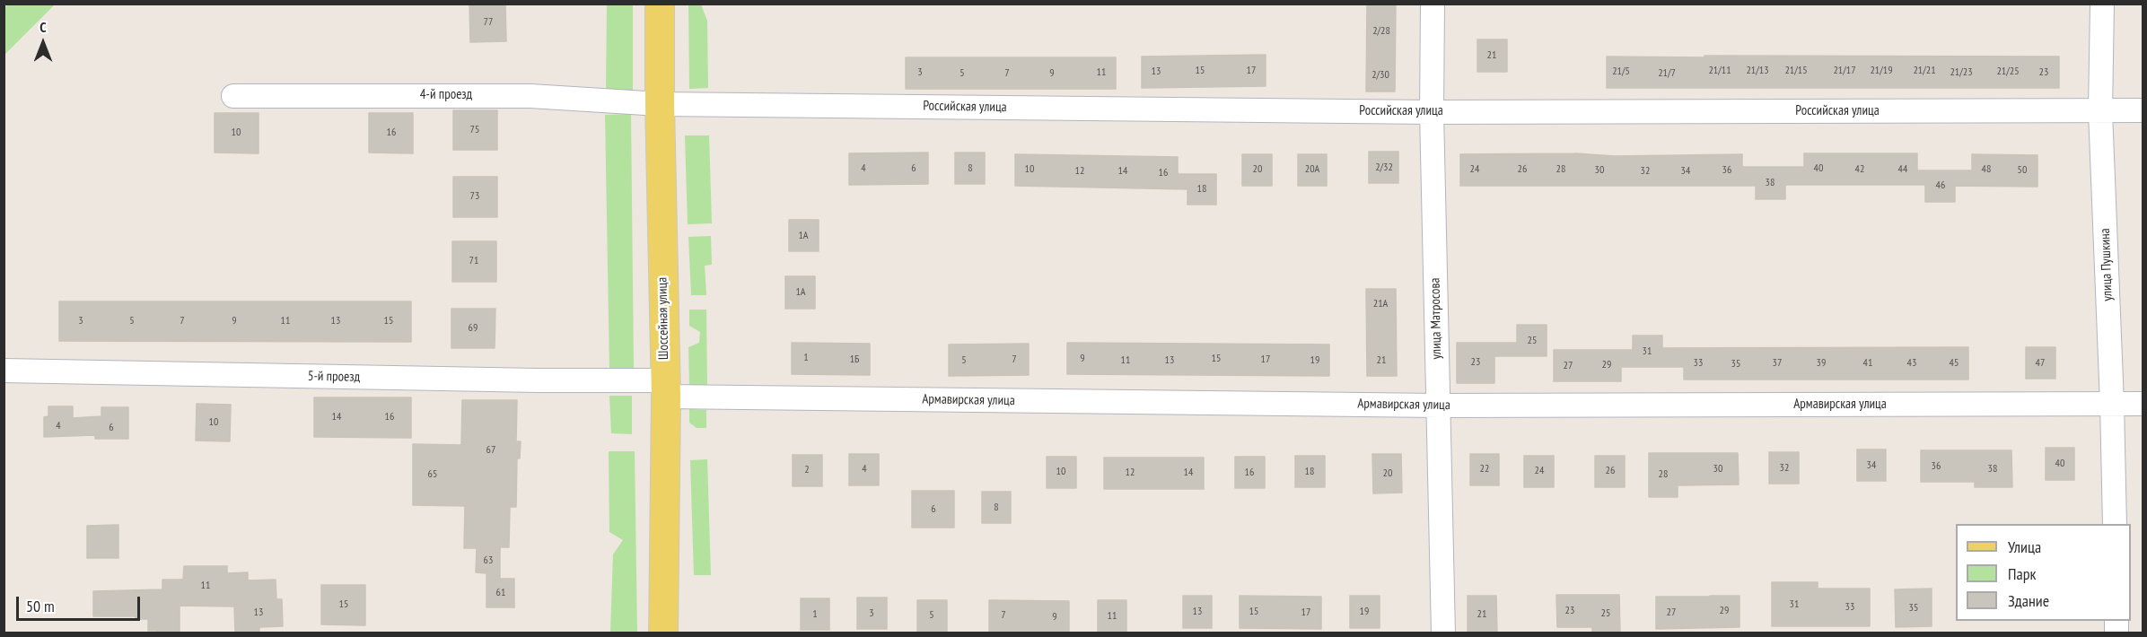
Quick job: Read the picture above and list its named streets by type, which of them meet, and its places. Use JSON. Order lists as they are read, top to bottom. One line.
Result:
{"streets":{"main road":["Шоссейная улица"],"street":["4-й проезд","Российская улица","улица Пушкина","улица Матросова","5-й проезд","Армавирская улица"]},"crossings":[["4-й проезд","Российская улица"],["4-й проезд","Шоссейная улица"],["Российская улица","улица Пушкина"],["Российская улица","Шоссейная улица"],["Российская улица","улица Матросова"],["улица Пушкина","Армавирская улица"],["Шоссейная улица","5-й проезд"],["Шоссейная улица","Армавирская улица"],["улица Матросова","Армавирская улица"],["5-й проезд","Армавирская улица"]],"house_numbers":["77","2/28","21","15","17","21/11","21/13","21/15","21/17","21/19","21/21","13","21/5","21/25","3","11","21/23","23","5","7","9","21/7","2/30","75","10","16","2/32","4","6","8","40","10","20","20А","24","26","28","42","44","48","30","36","50","12","14","32","34","16","38","46","18","73","1А","71","1А","21А","3","5","7","9","11","13","15","69","25","31","1","9","15","1Б","7","17","5","11","13","19","21","23","33","37","39","41","43","45","47","35","29","27","14","16","10","4","6","67","40","34","36","32","4","22","30","38","2","24","26","10","18","12","14","16","20","65","28","8","6","63","11","61","15","31","33","35","23","29","13","15","19","13","17","27","3","25","1","21","5","7","11","9"],"legend":["Улица","Парк","Здание"],"scale_bar":"50 m","north":"top"}
